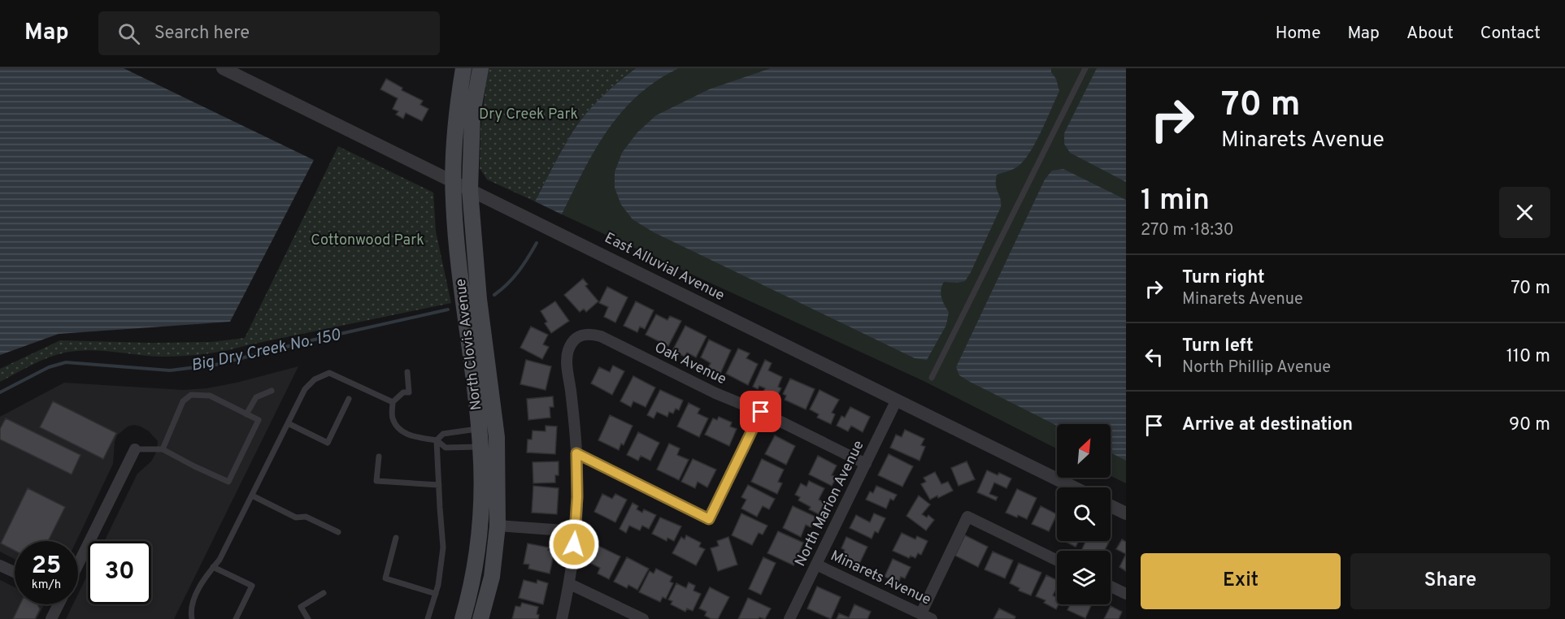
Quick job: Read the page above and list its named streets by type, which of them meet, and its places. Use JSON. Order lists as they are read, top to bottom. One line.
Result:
{"streets":{"main road":["North Clovis Avenue"],"street":["East Alluvial Avenue","Oak Avenue","North Marion Avenue","Minarets Avenue"]},"crossings":[["East Alluvial Avenue","North Clovis Avenue"],["East Alluvial Avenue","North Marion Avenue"],["Oak Avenue","North Marion Avenue"],["North Marion Avenue","Minarets Avenue"]],"water":["Big Dry Creek No. 150"],"parks":["Dry Creek Park","Cottonwood Park"],"north":"top right","page":{"header":"Map","search":"Search here","nav":["Home","Map","About","Contact"],"turn":["70 m","Minarets Avenue"],"heading":["1 min","270 m · 18:30"],"list":[{"name":"Turn right","note":"Minarets Avenue","value":"70 m"},{"name":"Turn left","note":"North Phillip Avenue","value":"110 m"},{"name":"Arrive at destination","value":"90 m"}],"speed":"25 km/h","limit":"30","buttons":["Exit","Share"]}}
